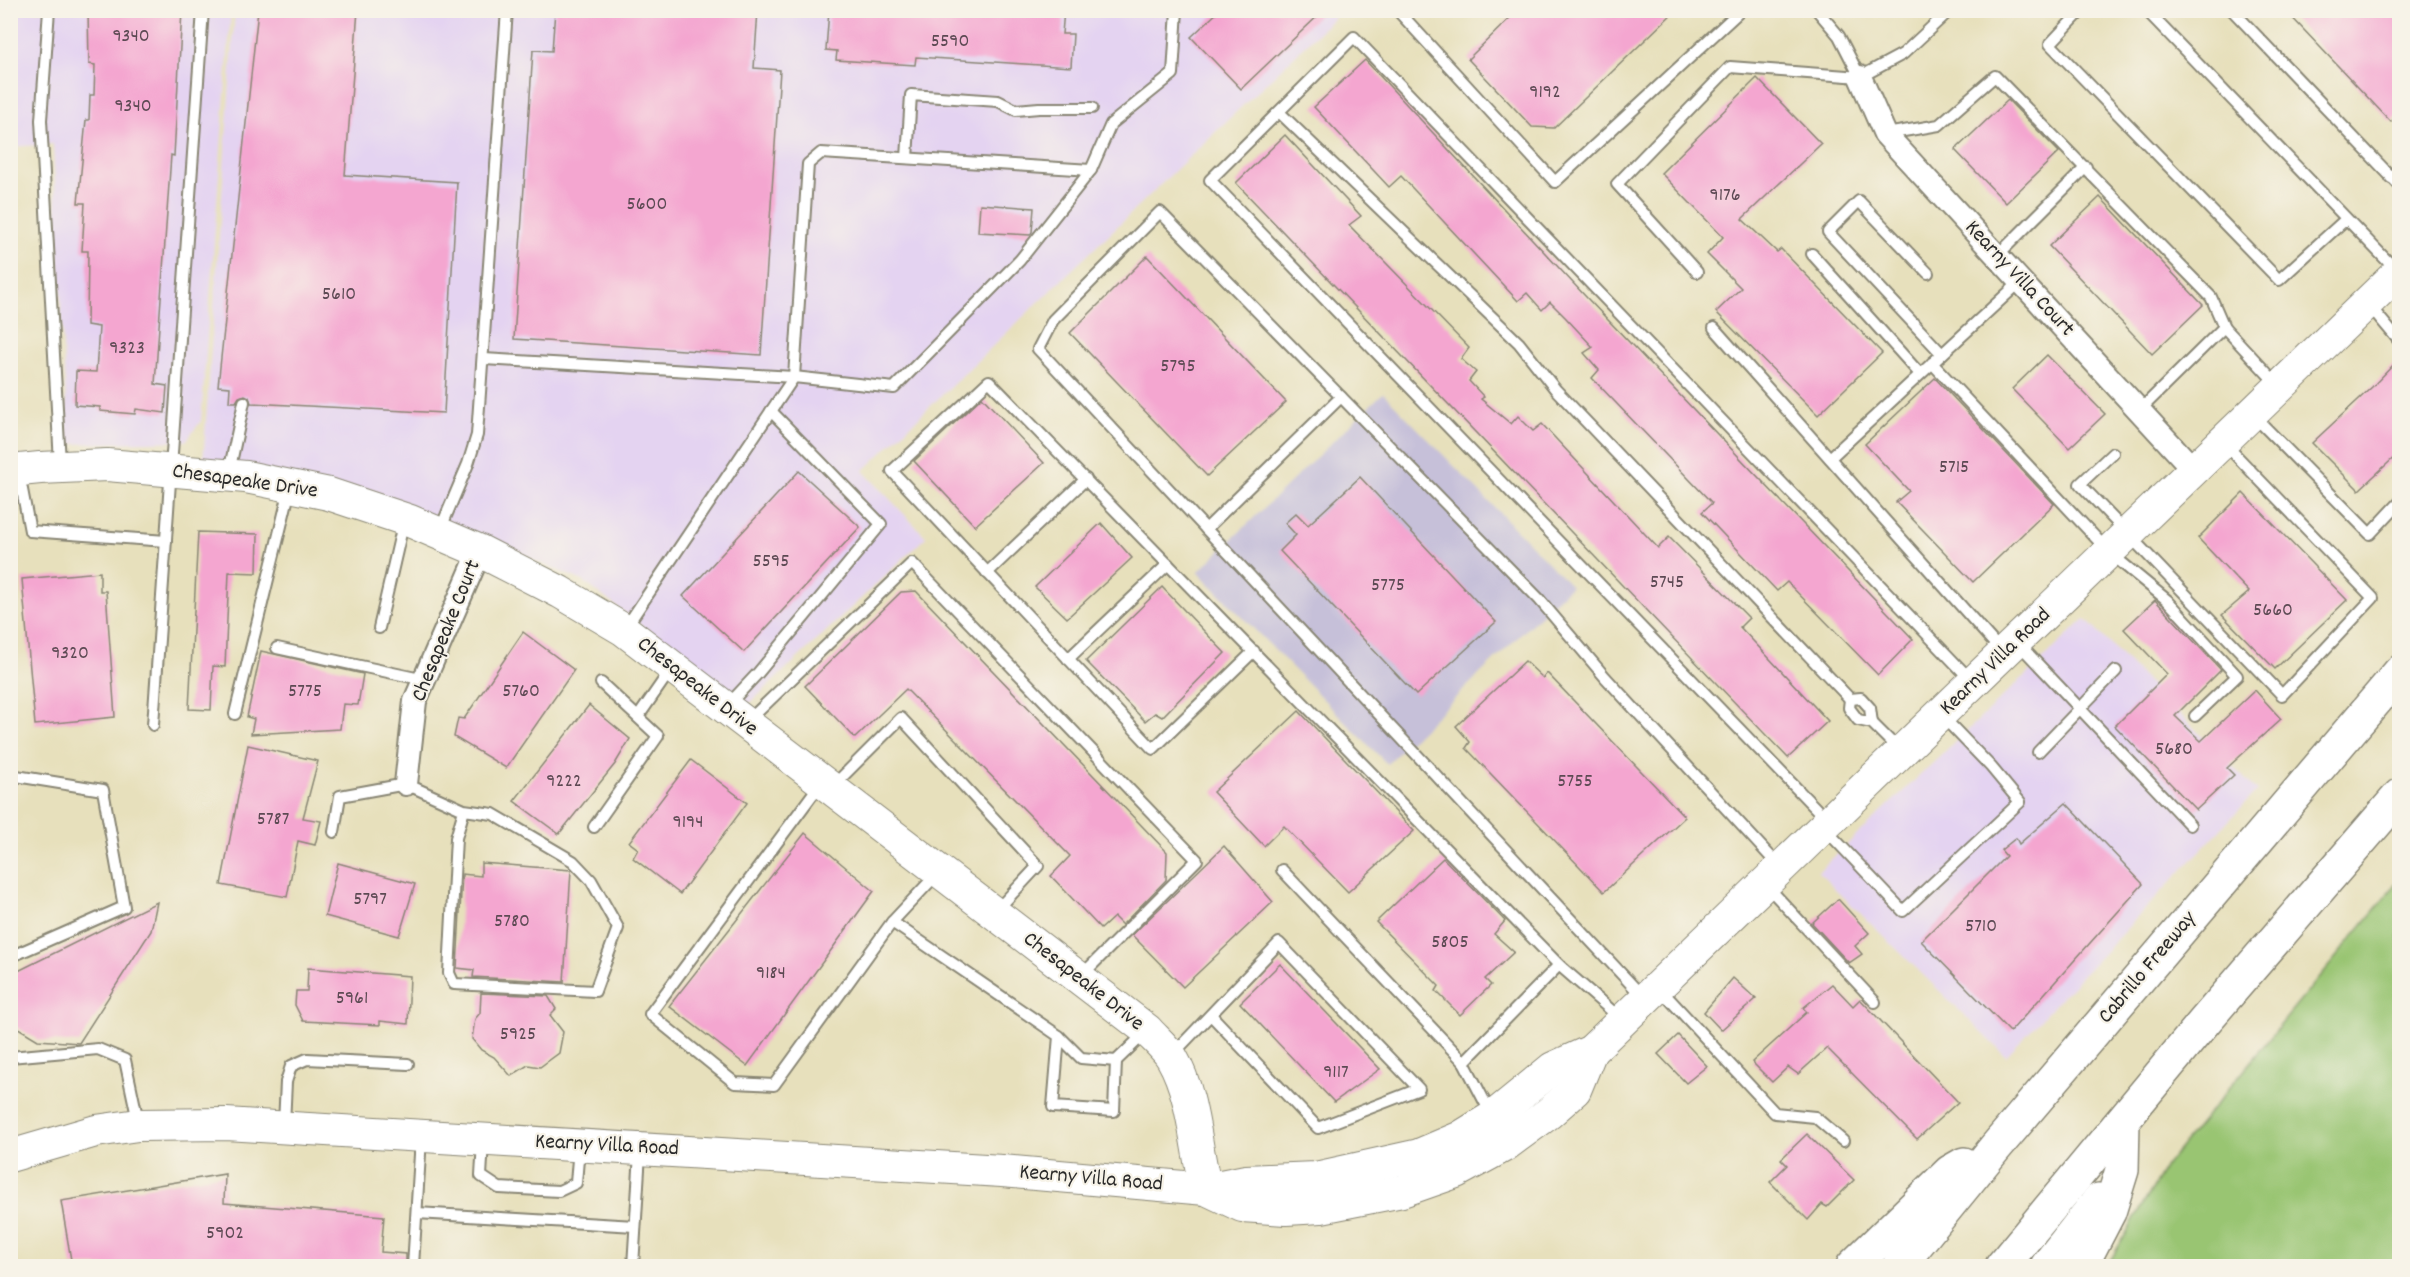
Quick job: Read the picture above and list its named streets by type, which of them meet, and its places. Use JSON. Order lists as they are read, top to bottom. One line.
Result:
{"streets":{"highway":["Cabrillo Freeway"],"main road":["Chesapeake Drive","Kearny Villa Road"],"street":["Kearny Villa Court","Chesapeake Court"]},"crossings":[["Kearny Villa Court","Kearny Villa Road"],["Chesapeake Drive","Chesapeake Court"],["Chesapeake Drive","Kearny Villa Road"]],"house_numbers":["9340","5590","9192","9340","9176","5600","5610","9323","5795","5715","5595","5745","5775","5660","9320","5775","5760","5680","9222","5755","5787","9194","5797","5780","5710","5805","9184","5961","5925","9117","5902"]}
